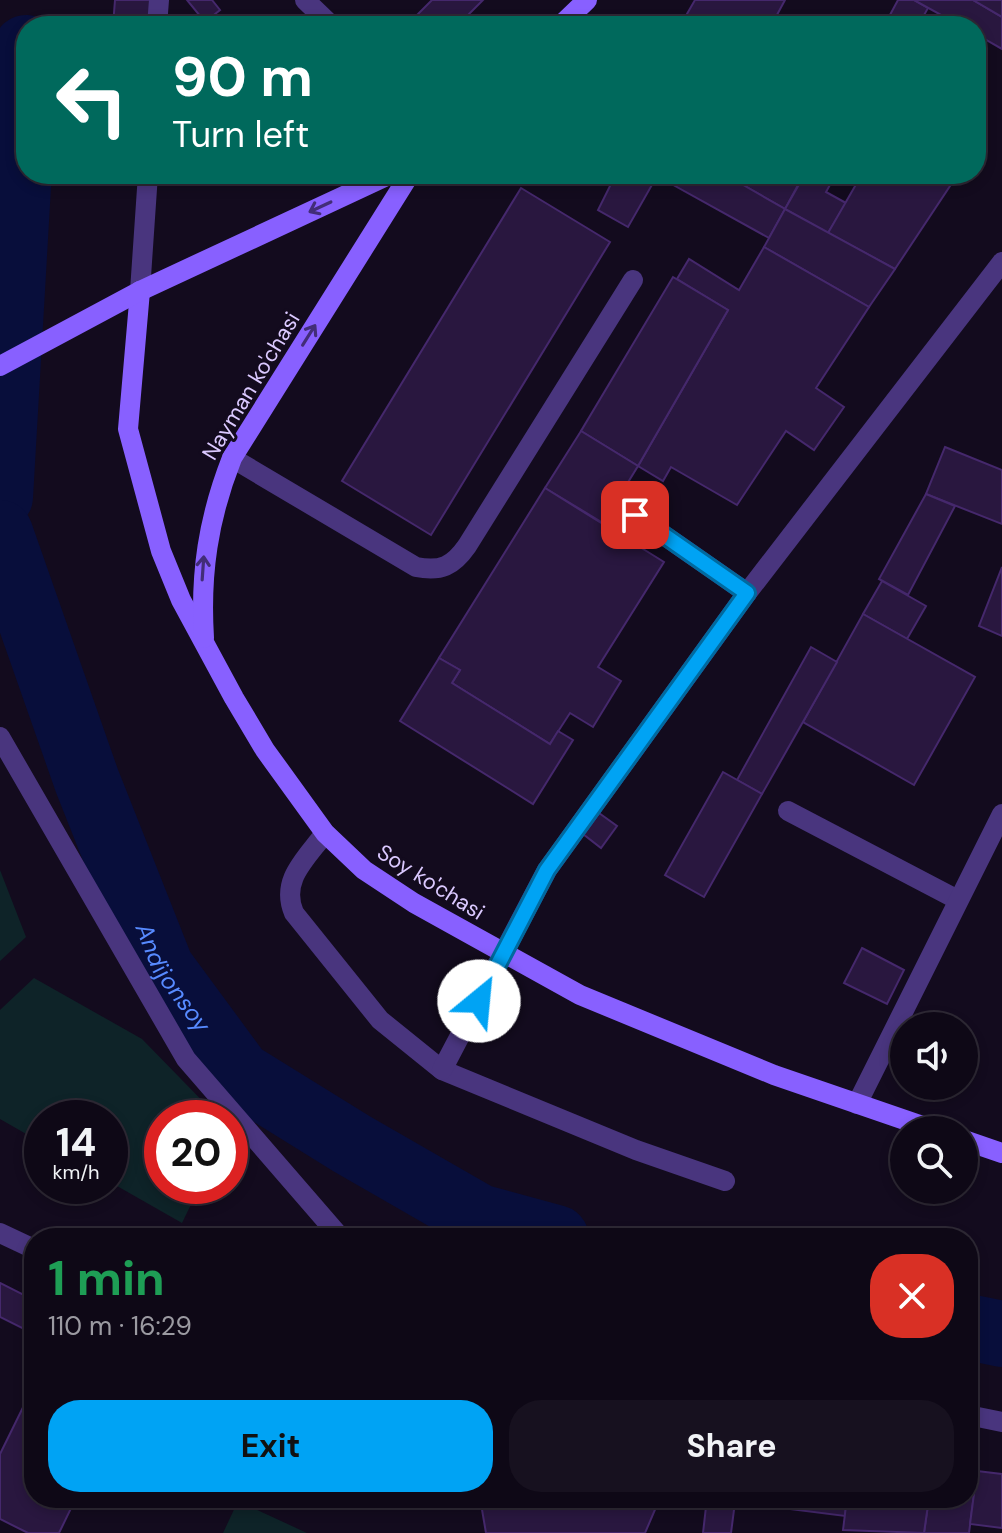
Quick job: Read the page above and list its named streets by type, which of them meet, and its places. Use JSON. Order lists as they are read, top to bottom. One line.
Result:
{"streets":{"main road":["Nayman ko'chasi","Soy ko'chasi"]},"crossings":[["Nayman ko'chasi","Soy ko'chasi"]],"one_way":["Nayman ko'chasi"],"water":["Andijonsoy"],"page":{"turn":["90 m","Turn left"],"speed":"14 km/h","limit":"20","heading":["1 min","110 m · 16:29"],"buttons":["Exit","Share"]}}
